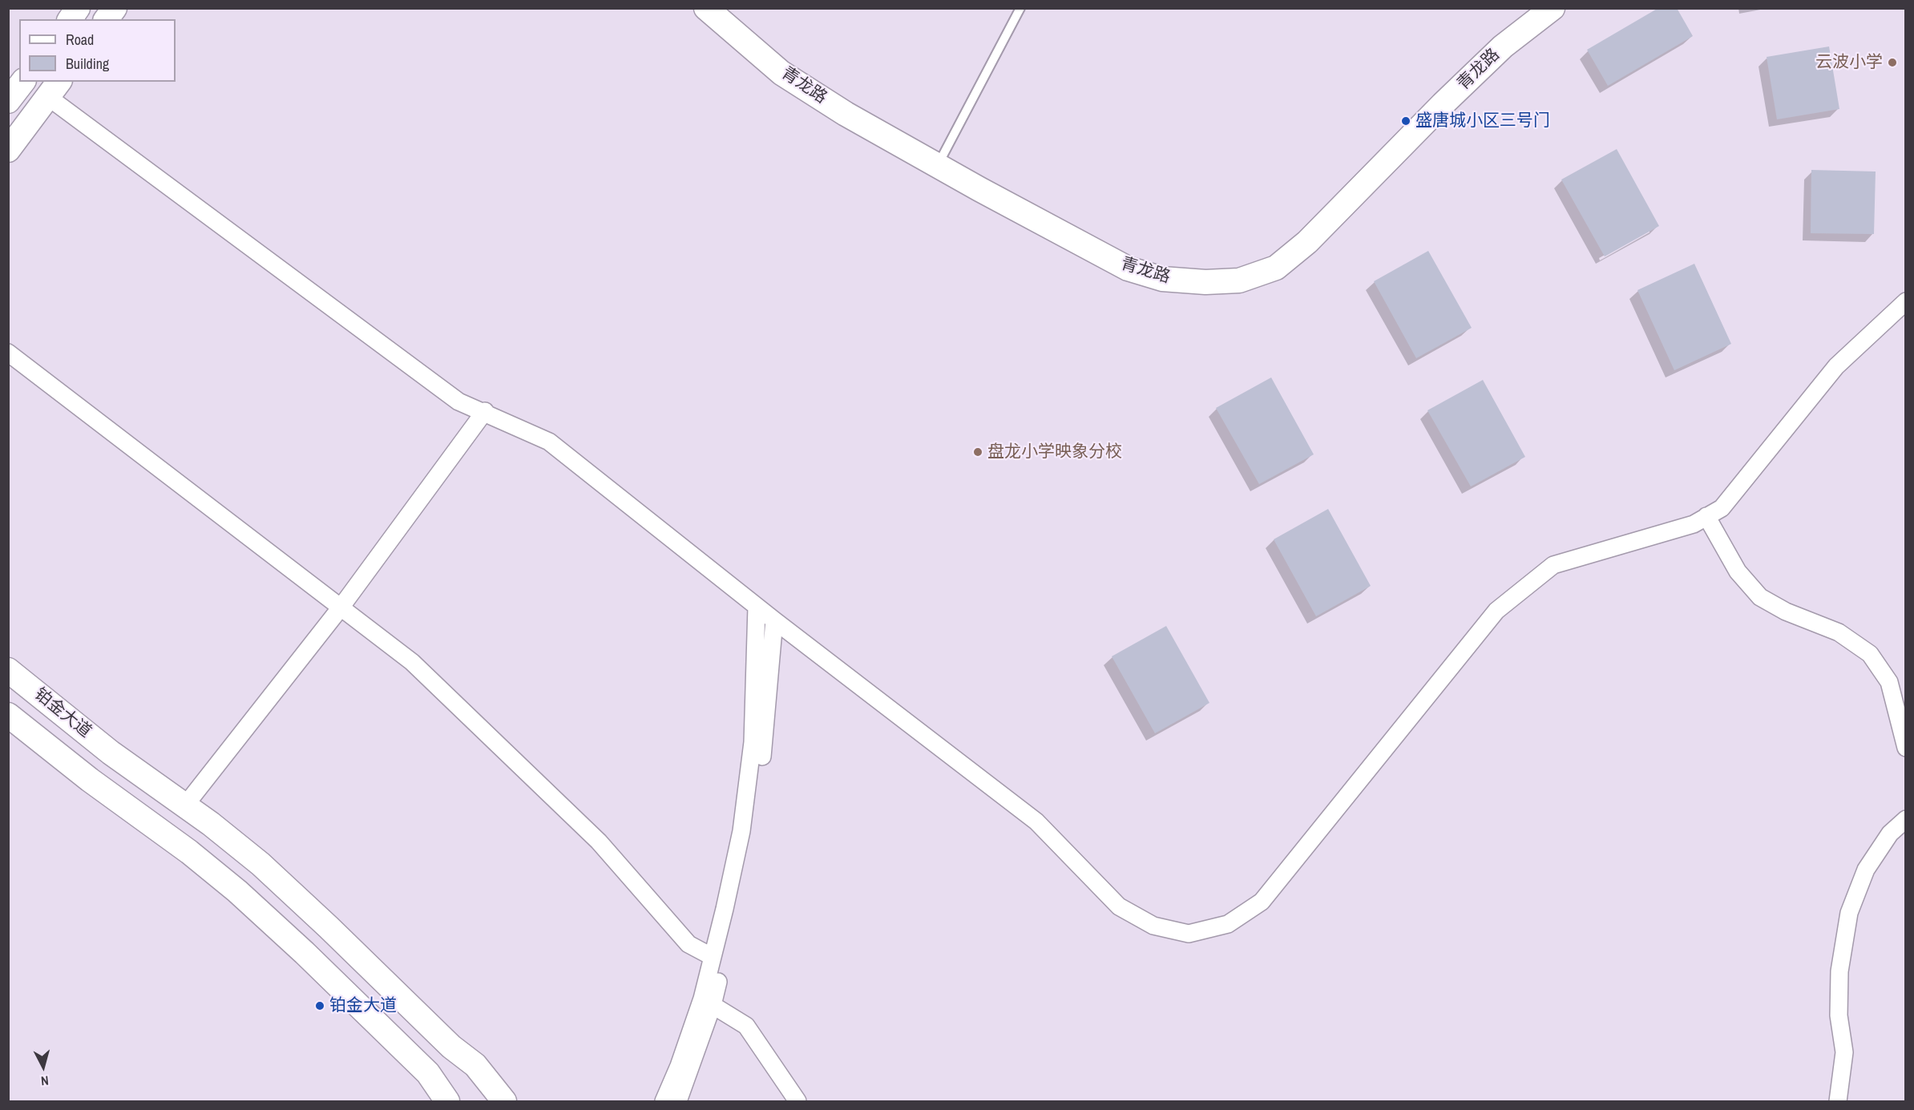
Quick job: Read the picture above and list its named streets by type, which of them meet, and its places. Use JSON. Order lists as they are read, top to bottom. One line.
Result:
{"streets":{"main road":["青龙路","铂金大道"]},"places":["云波小学","盛唐城小区三号门","盘龙小学映象分校","铂金大道"],"legend":["Road","Building"],"north":"bottom"}
